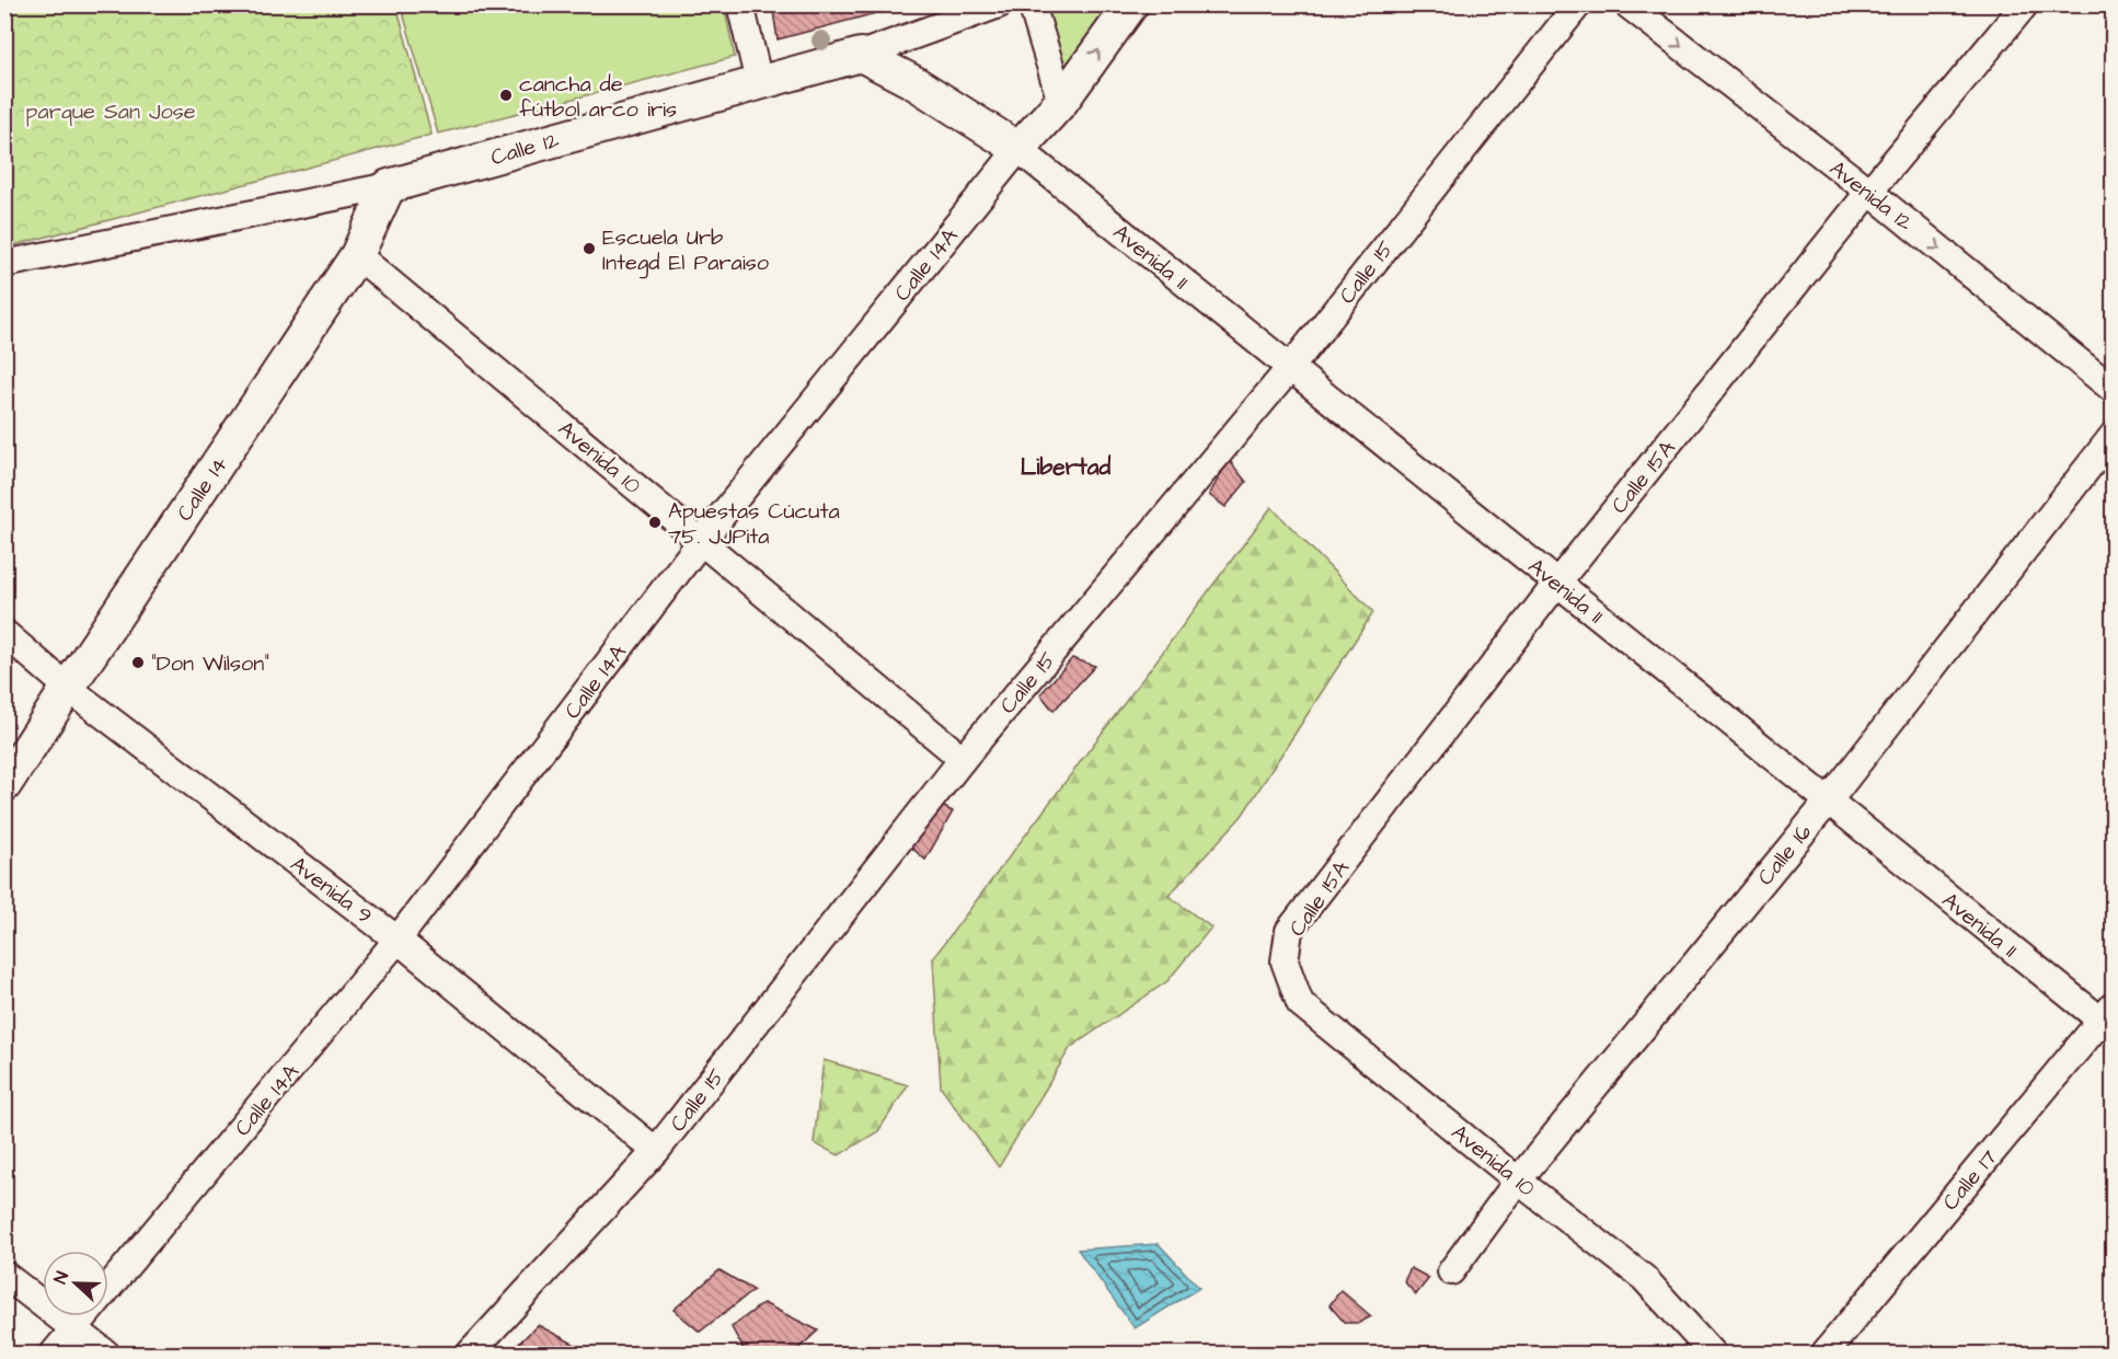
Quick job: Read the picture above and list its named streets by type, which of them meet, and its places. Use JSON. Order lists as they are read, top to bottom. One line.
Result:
{"streets":{"street":["Calle 12","Avenida 12","Avenida 11","Calle 14A","Calle 15","Avenida 10","Calle 15A","Calle 14","Calle 16","Avenida 9","Calle 17"]},"crossings":[["Calle 12","Calle 14"],["Avenida 12","Calle 15A"],["Avenida 11","Calle 14A"],["Avenida 11","Calle 15"],["Avenida 11","Calle 15A"],["Avenida 11","Calle 16"],["Avenida 11","Calle 17"],["Calle 14A","Avenida 10"],["Calle 14A","Avenida 9"],["Calle 15","Avenida 10"],["Calle 15","Avenida 9"],["Avenida 10","Calle 15A"],["Avenida 10","Calle 14"],["Avenida 10","Calle 16"],["Calle 14","Avenida 9"]],"one_way":["Avenida 12"],"districts":["Libertad"],"parks":["parque San Jose"],"places":["cancha de fútbol arco iris","Escuela Urb Integd El Paraiso","Apuestas Cúcuta 75. JJPita","\"Don Wilson\""],"north":"left"}
